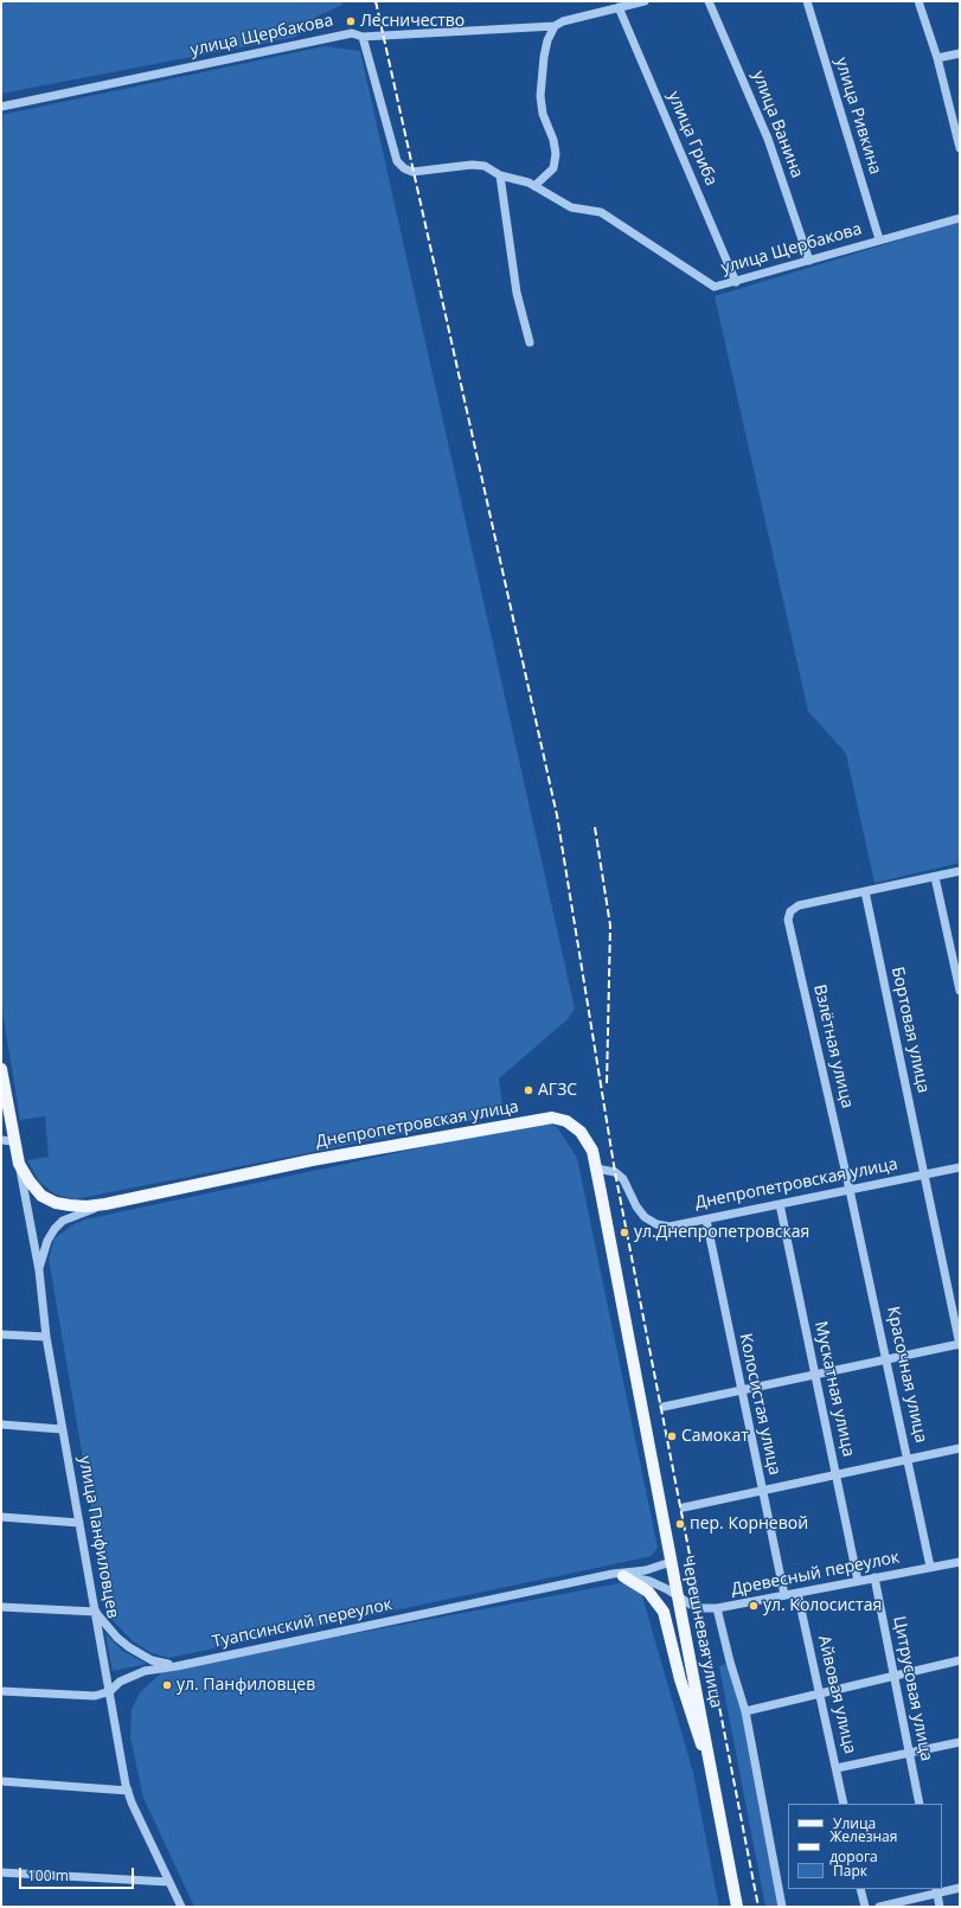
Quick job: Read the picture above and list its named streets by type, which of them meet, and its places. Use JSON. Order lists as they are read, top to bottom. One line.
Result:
{"streets":{"main road":["Днепропетровская улица","Черешневая улица"],"street":["улица Щербакова","улица Ривкина","улица Ванина","улица Гриба","Бортовая улица","Взлётная улица","Красочная улица","Мускатная улица","Колосистая улица","улица Панфиловцев","Древесный переулок","Туапсинский переулок","Цитрусовая улица","Айвовая улица"]},"crossings":[["улица Щербакова","улица Ривкина"],["улица Щербакова","улица Ванина"],["улица Щербакова","улица Гриба"],["Бортовая улица","Взлётная улица"],["Бортовая улица","Днепропетровская улица"],["Взлётная улица","Днепропетровская улица"],["Взлётная улица","Красочная улица"],["Днепропетровская улица","Красочная улица"],["Днепропетровская улица","Мускатная улица"],["Днепропетровская улица","Колосистая улица"],["Днепропетровская улица","улица Панфиловцев"],["Днепропетровская улица","Черешневая улица"],["Красочная улица","Древесный переулок"],["Мускатная улица","Древесный переулок"],["Колосистая улица","Древесный переулок"],["улица Панфиловцев","Туапсинский переулок"],["Древесный переулок","Туапсинский переулок"],["Древесный переулок","Черешневая улица"],["Древесный переулок","Цитрусовая улица"],["Древесный переулок","Айвовая улица"],["Туапсинский переулок","Черешневая улица"]],"places":["Лесничество","АГЗС","ул.Днепропетровская","Самокат","пер. Корневой","ул. Колосистая","ул. Панфиловцев"],"legend":["Улица","Железная дорога","Парк"],"scale_bar":"100 m"}
